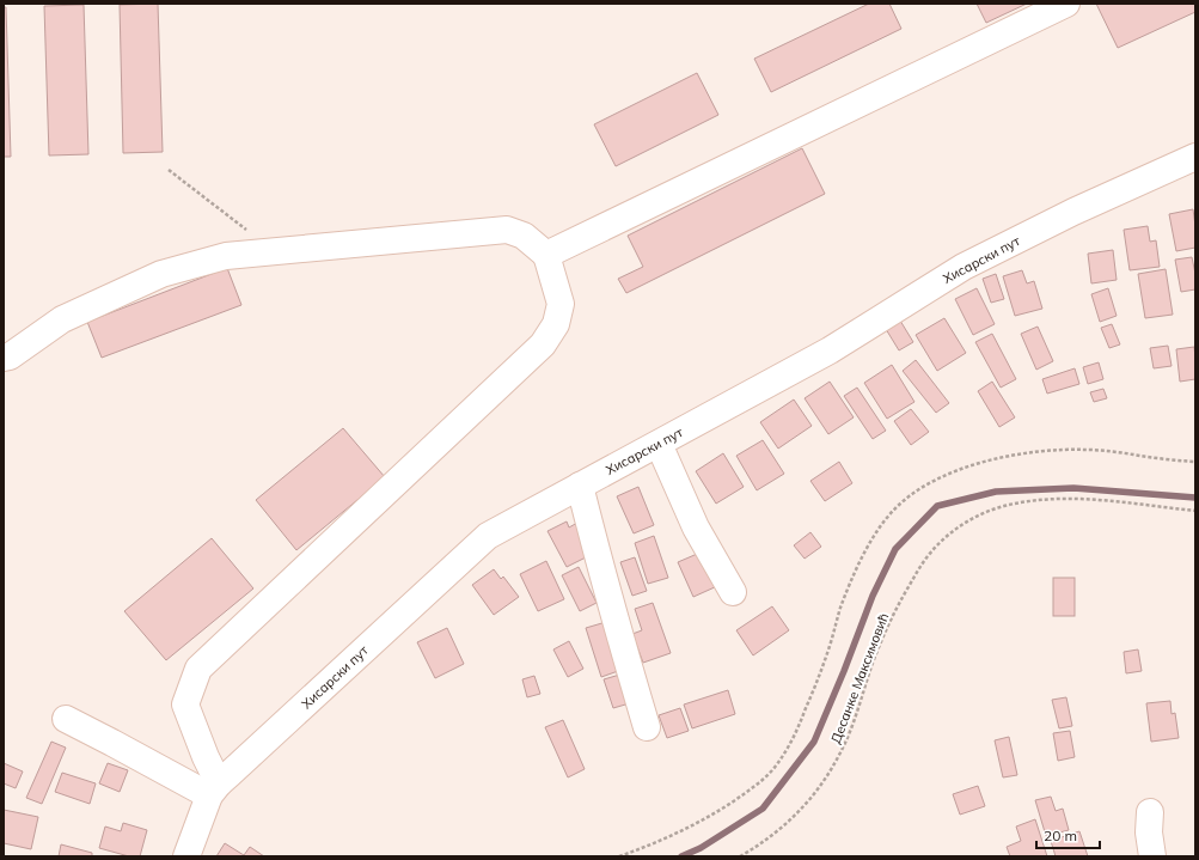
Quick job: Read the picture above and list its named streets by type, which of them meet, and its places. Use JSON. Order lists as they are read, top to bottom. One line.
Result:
{"streets":{"street":["Хисарски пут"],"path":["Десанке Максимовић"]},"scale_bar":"20 m"}
